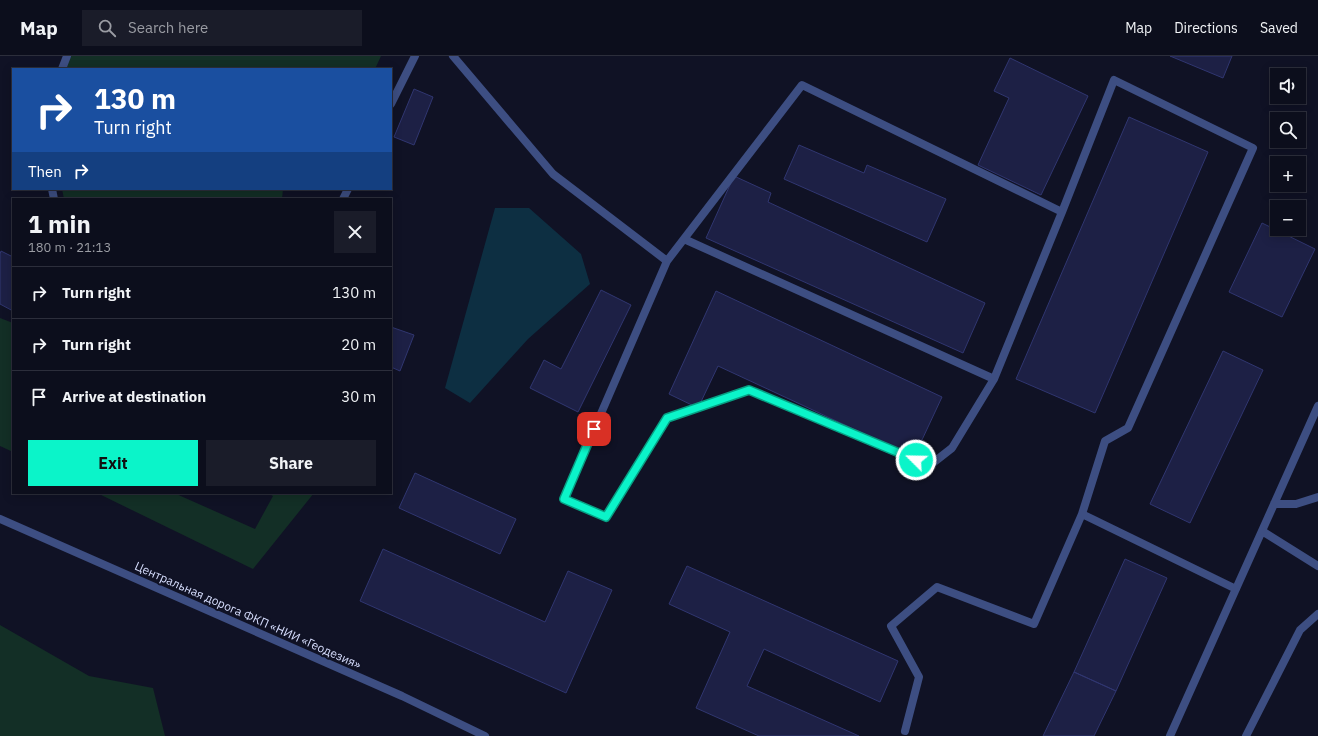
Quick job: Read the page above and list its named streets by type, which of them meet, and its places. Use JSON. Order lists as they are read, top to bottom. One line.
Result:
{"streets":{"street":["Центральная дорога ФКП «НИИ «Геодезия»"]},"page":{"header":"Map","search":"Search here","nav":["Map","Directions","Saved"],"map_buttons":["+","−"],"turn":["130 m","Turn right"],"then":"Then","heading":["1 min","180 m · 21:13"],"list":[{"name":"Turn right","value":"130 m"},{"name":"Turn right","value":"20 m"},{"name":"Arrive at destination","value":"30 m"}],"buttons":["Exit","Share"]}}
